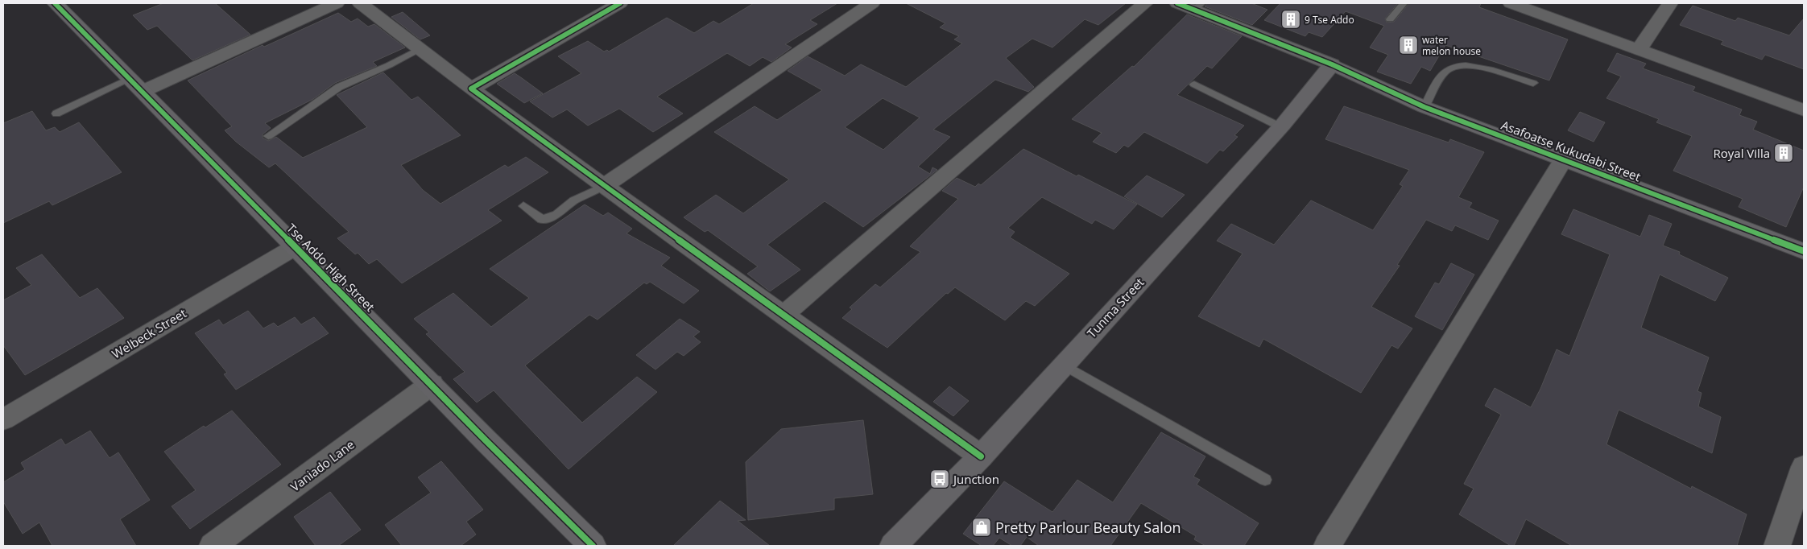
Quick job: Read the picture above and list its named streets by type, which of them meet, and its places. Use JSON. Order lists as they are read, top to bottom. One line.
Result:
{"streets":{"street":["Asafoatse Kukudabi Street","Tse Addo High Street","Tunma Street","Welbeck Street","Vaniado Lane"]},"crossings":[["Asafoatse Kukudabi Street","Tunma Street"],["Tse Addo High Street","Welbeck Street"],["Tse Addo High Street","Vaniado Lane"]],"places":{"building":["9 Tse Addo","water melon house","Royal Villa"],"bus stop":["Junction"],"shop":["Pretty Parlour Beauty Salon"]}}
